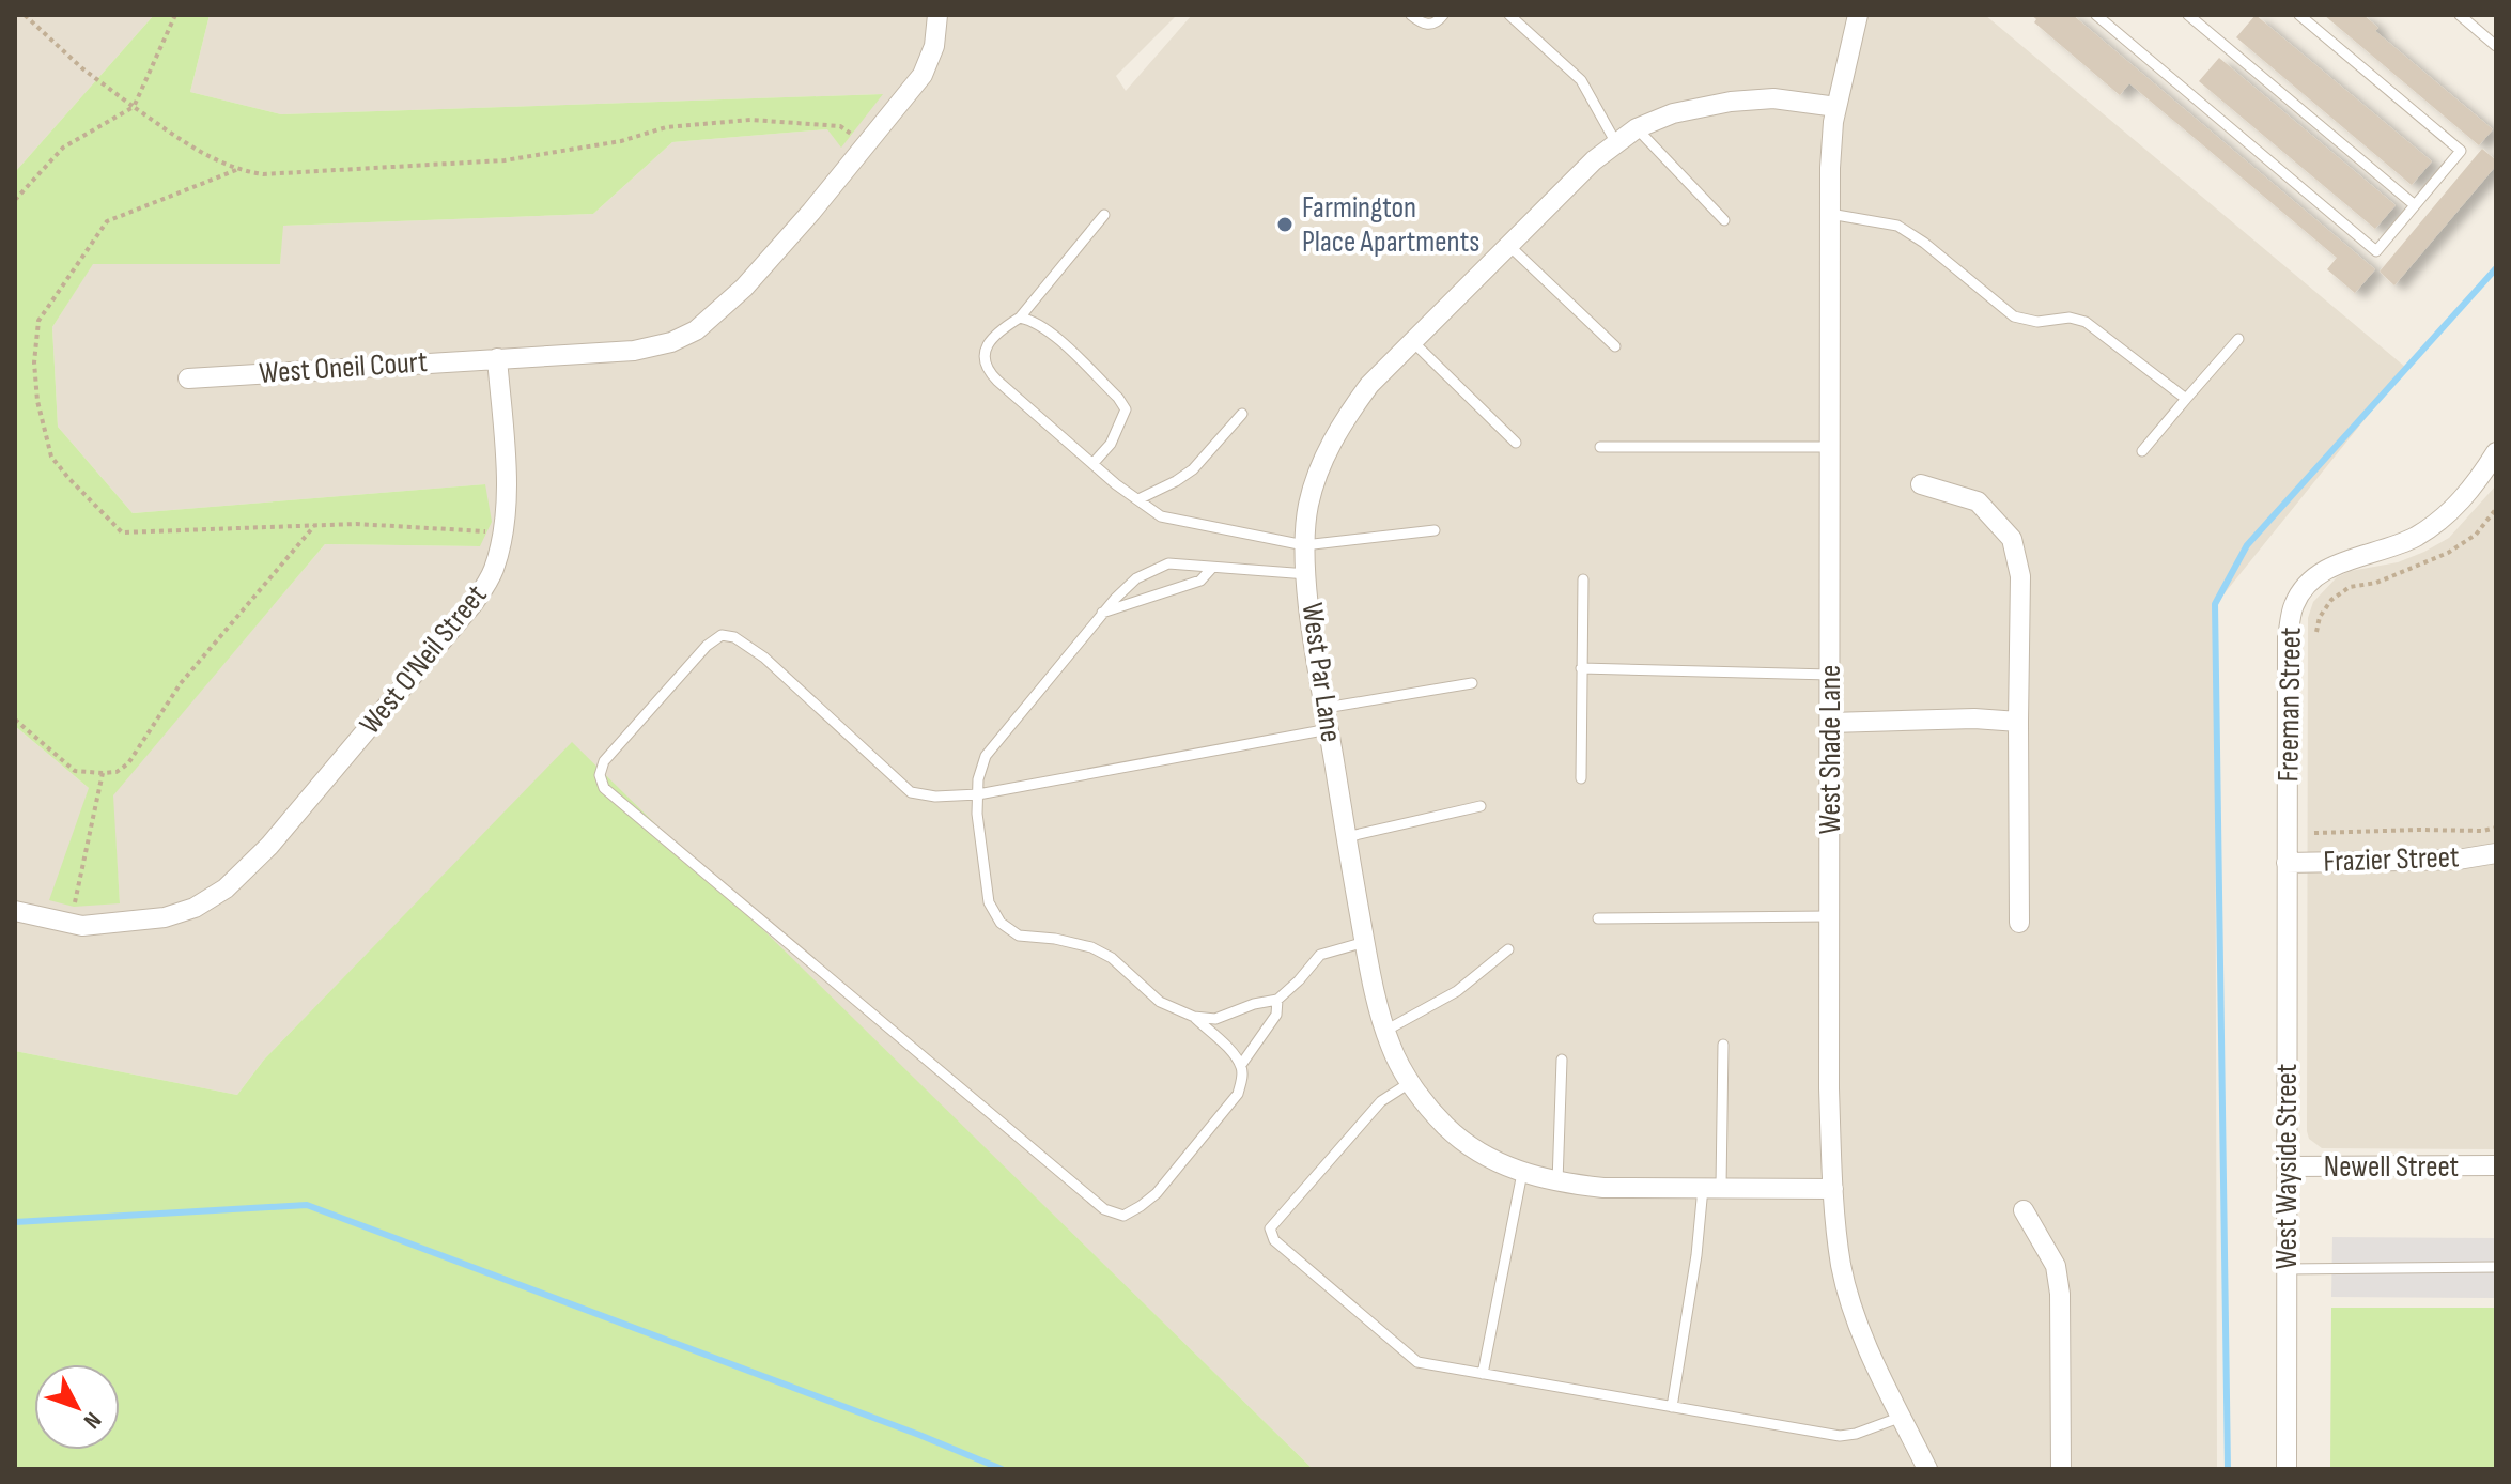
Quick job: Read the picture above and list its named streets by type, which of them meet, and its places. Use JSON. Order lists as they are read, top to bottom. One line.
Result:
{"streets":{"street":["West Oneil Court","West O'Neil Street","West Par Lane","Freeman Street","West Shade Lane","Frazier Street","West Wayside Street","Newell Street"]},"crossings":[["West Oneil Court","West O'Neil Street"],["West Par Lane","West Shade Lane"],["Freeman Street","Frazier Street"],["Freeman Street","West Wayside Street"],["Frazier Street","West Wayside Street"],["West Wayside Street","Newell Street"]],"places":["Farmington Place Apartments"],"north":"bottom right"}
